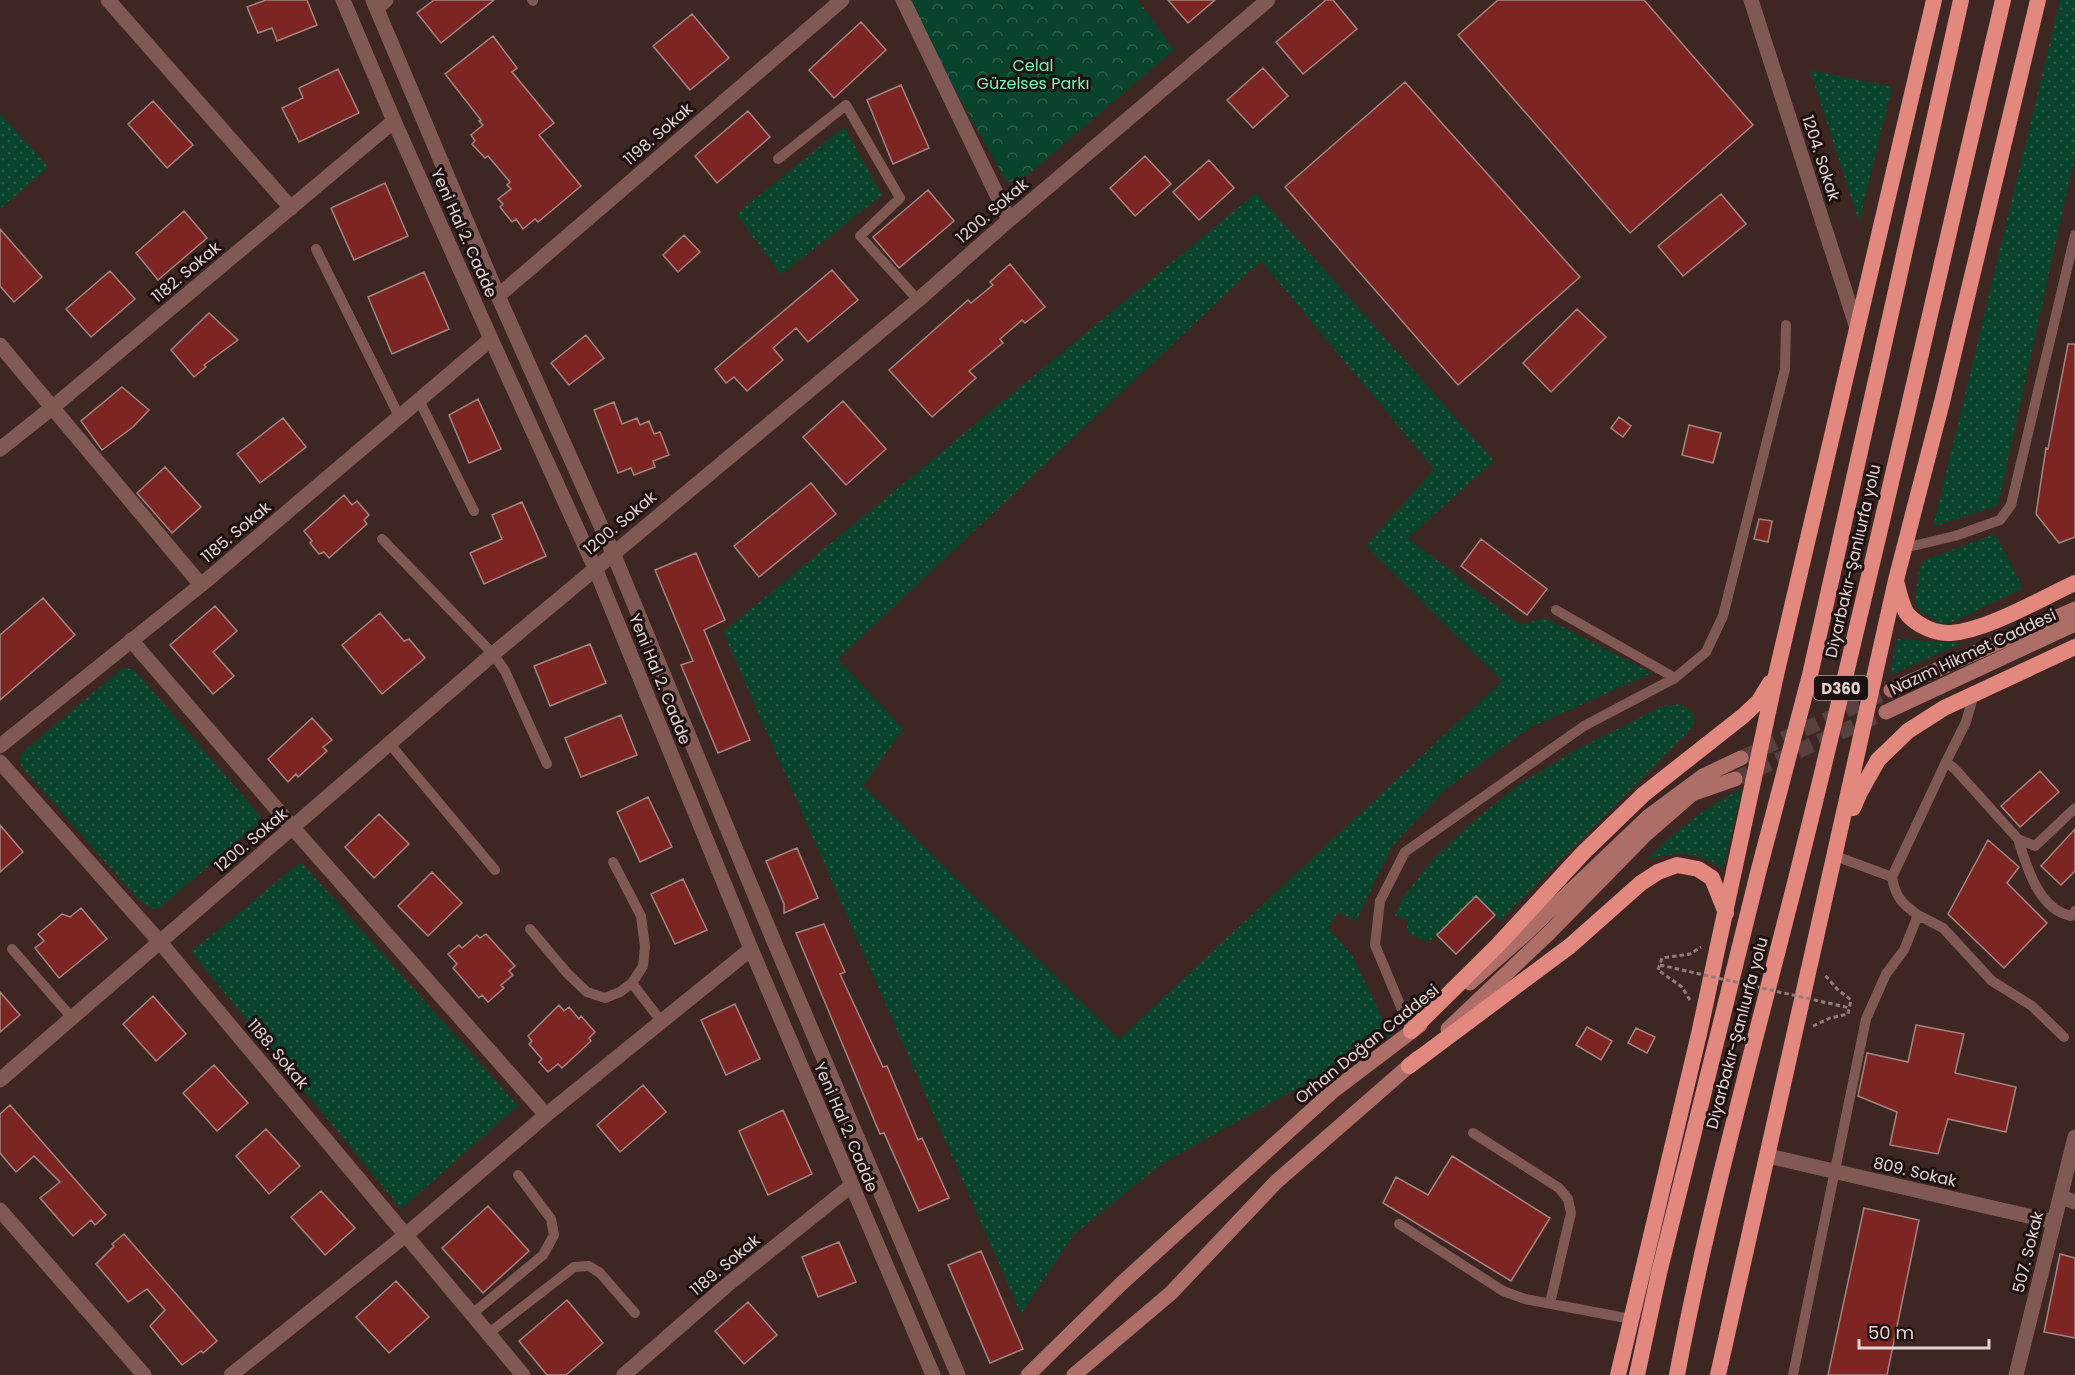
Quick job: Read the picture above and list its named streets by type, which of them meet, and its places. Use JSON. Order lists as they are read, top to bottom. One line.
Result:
{"streets":{"highway":["Diyarbakır-Şanlıurfa yolu","D360"],"main road":["Nazım Hikmet Caddesi","Orhan Doğan Caddesi"],"street":["1198. Sokak","1204. Sokak","1200. Sokak","Yeni Hal 2. Cadde","1182. Sokak","1185. Sokak","1188. Sokak","809. Sokak","507. Sokak","1189. Sokak"]},"crossings":[["1200. Sokak","Yeni Hal 2. Cadde"],["1200. Sokak","1188. Sokak"],["Yeni Hal 2. Cadde","1182. Sokak"],["Yeni Hal 2. Cadde","1185. Sokak"],["Yeni Hal 2. Cadde","1189. Sokak"],["809. Sokak","507. Sokak"]],"parks":["Celal Güzelses Parkı"],"scale_bar":"50 m"}
